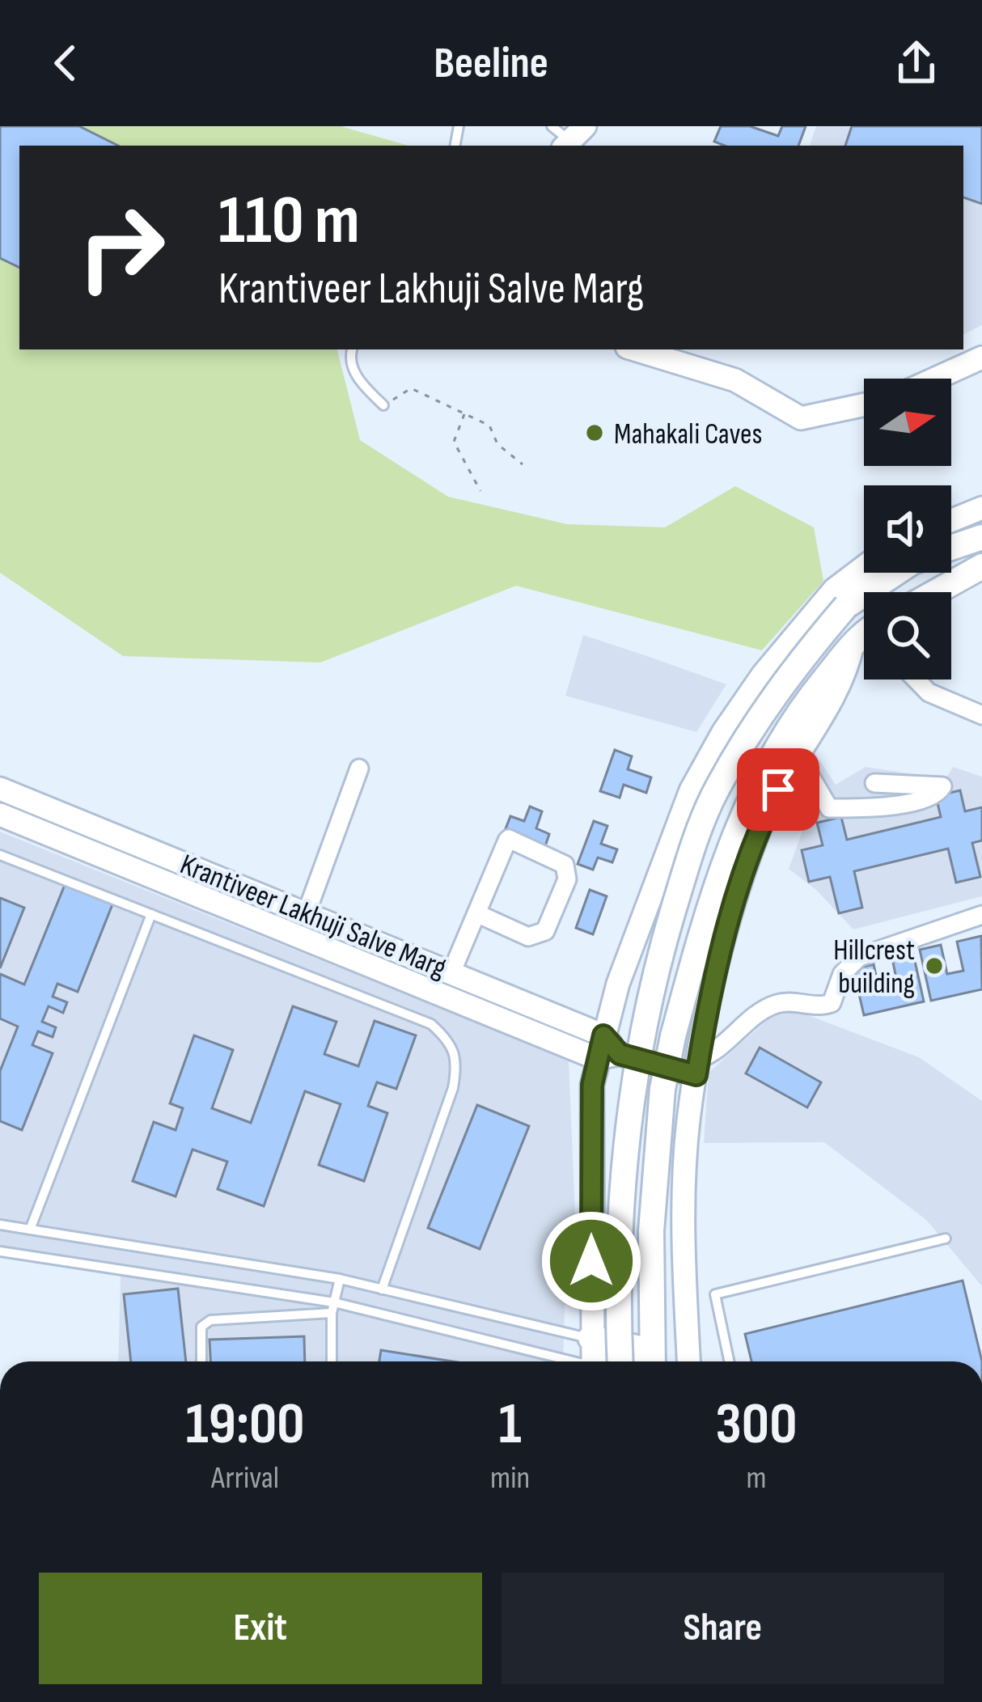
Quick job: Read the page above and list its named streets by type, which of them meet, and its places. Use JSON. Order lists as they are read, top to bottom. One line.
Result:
{"streets":{"main road":["Krantiveer Lakhuji Salve Marg"]},"places":["Mahakali Caves","Hillcrest building"],"north":"right","page":{"header":"Beeline","turn":["110 m","Krantiveer Lakhuji Salve Marg"],"eta":["19:00","Arrival","1","min","300","m"],"buttons":["Exit","Share"]}}
